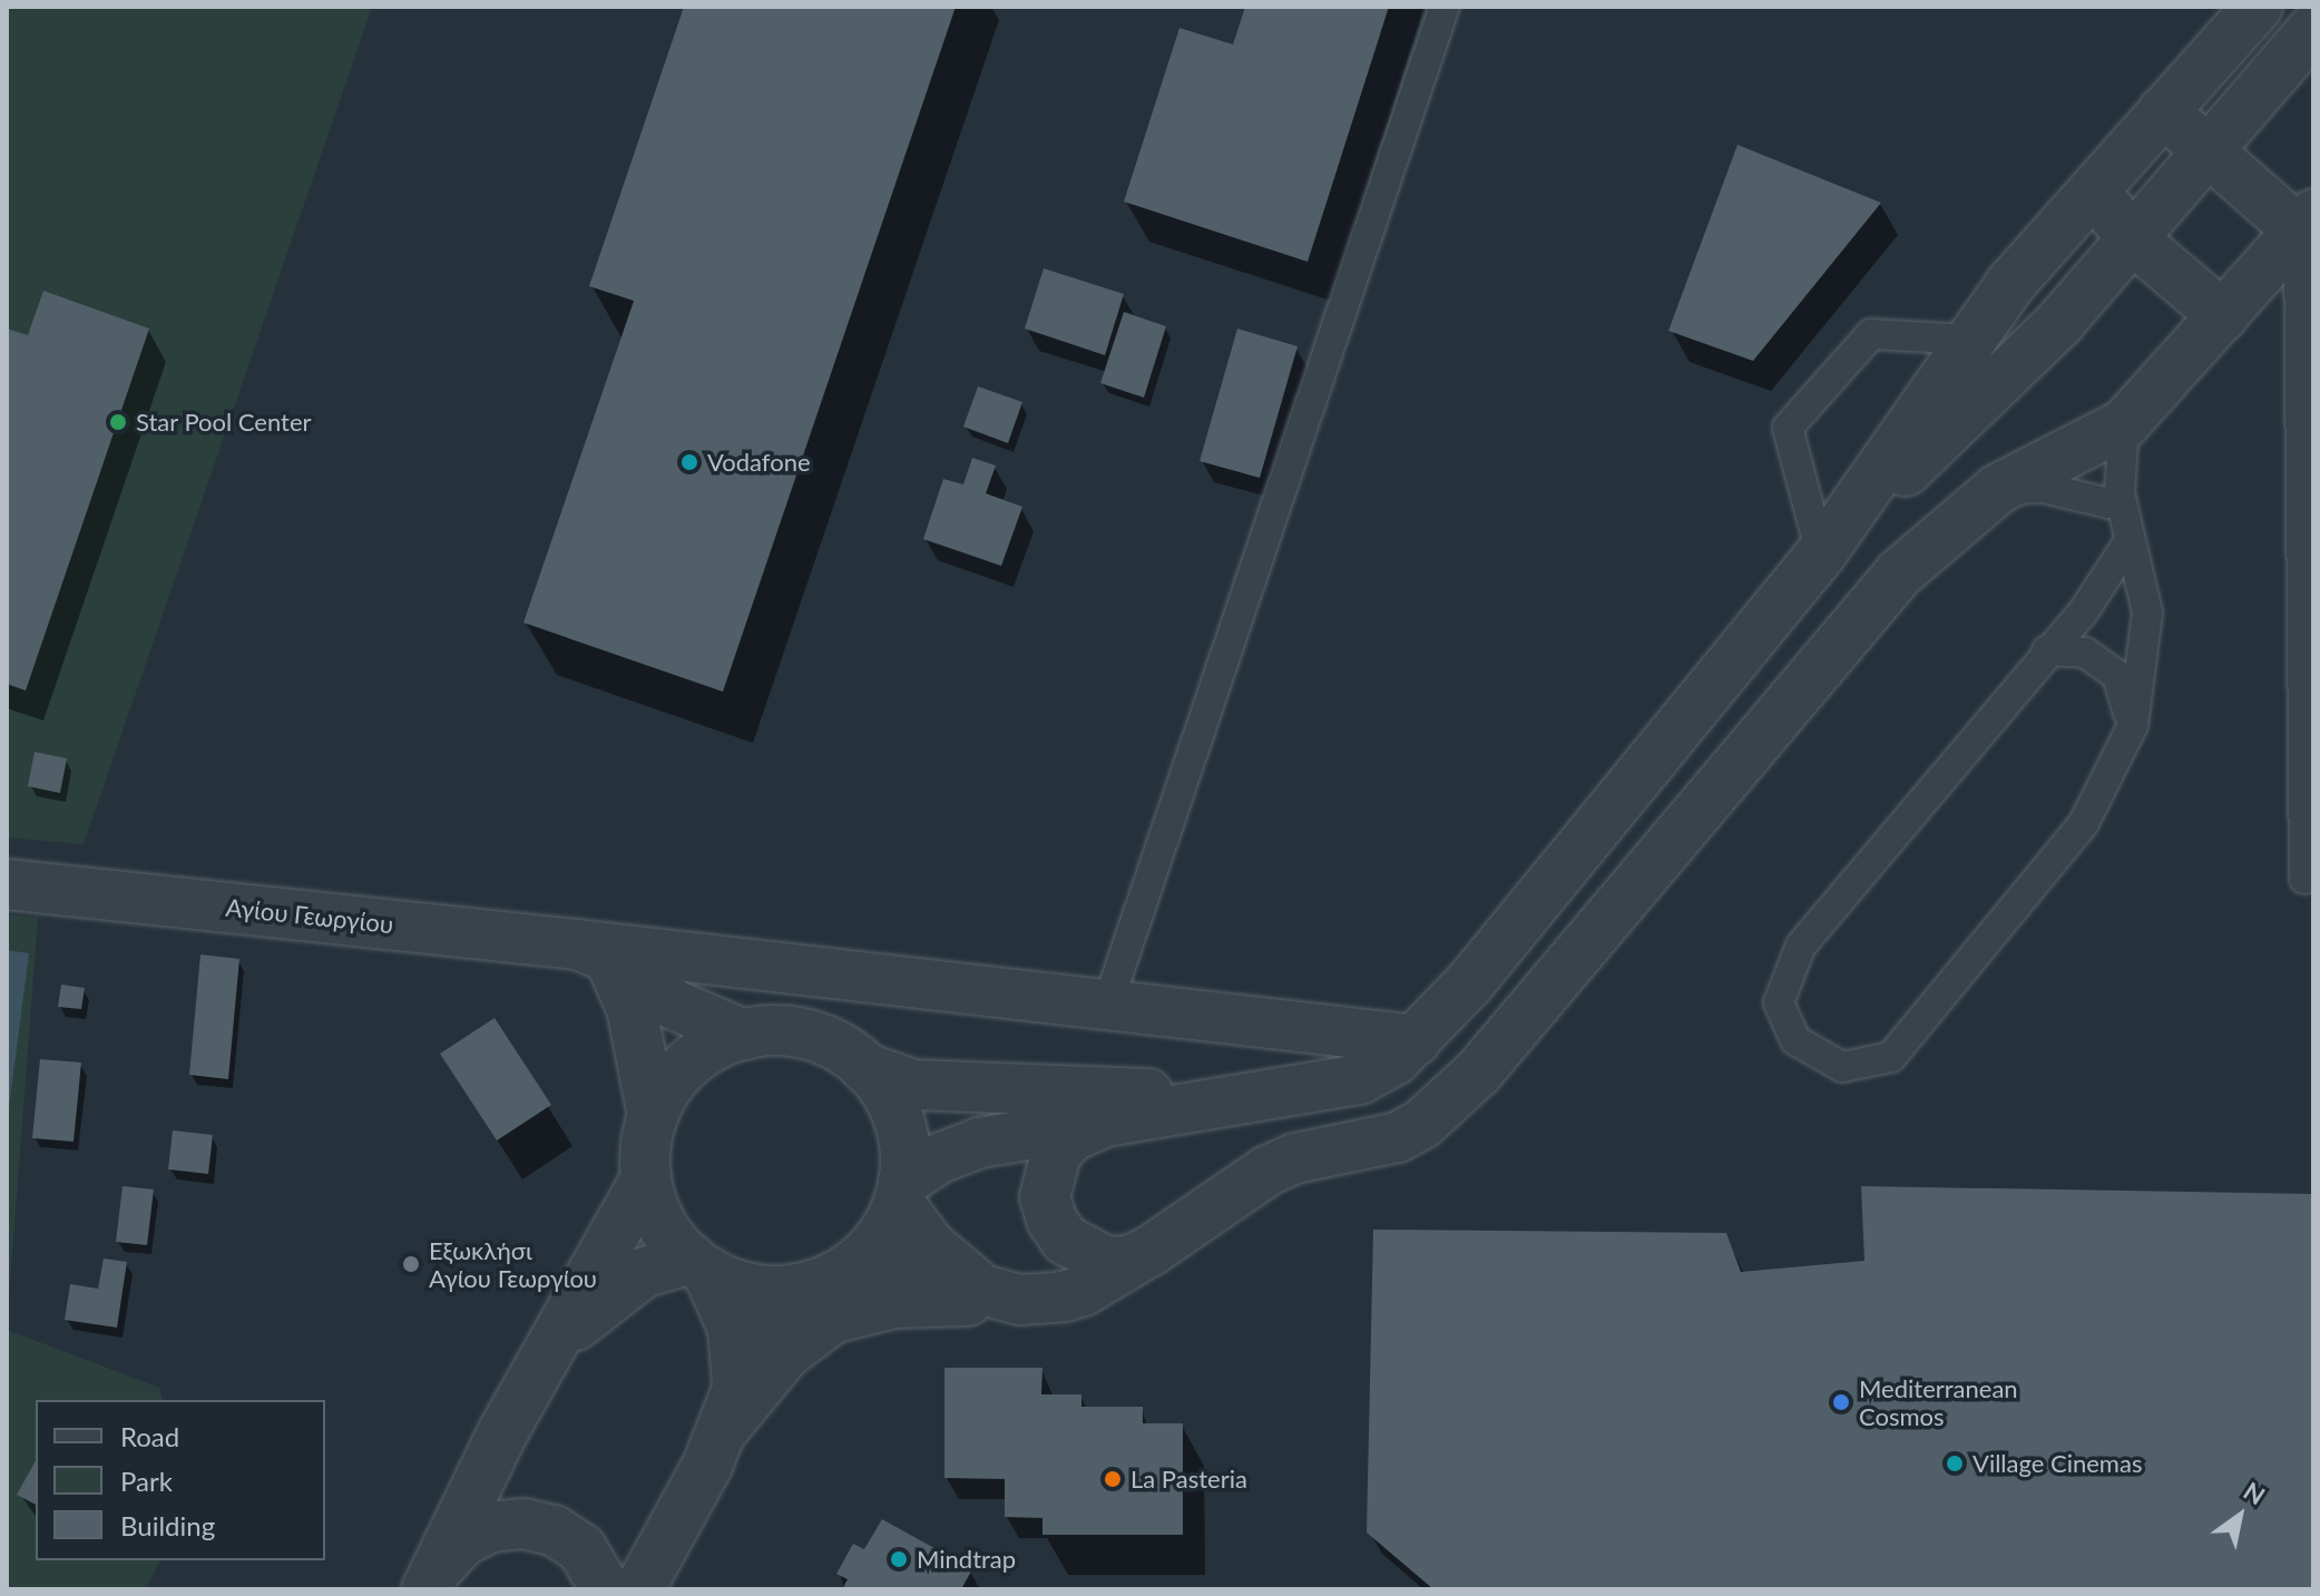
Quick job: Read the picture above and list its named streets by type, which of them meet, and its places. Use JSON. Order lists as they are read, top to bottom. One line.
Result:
{"streets":{"street":["Αγίου Γεωργίου"]},"places":["Star Pool Center","Vodafone","Εξωκλήσι Αγίου Γεωργίου","Mediterranean Cosmos","Village Cinemas","La Pasteria","Mindtrap"],"legend":["Road","Park","Building"],"north":"top right"}
